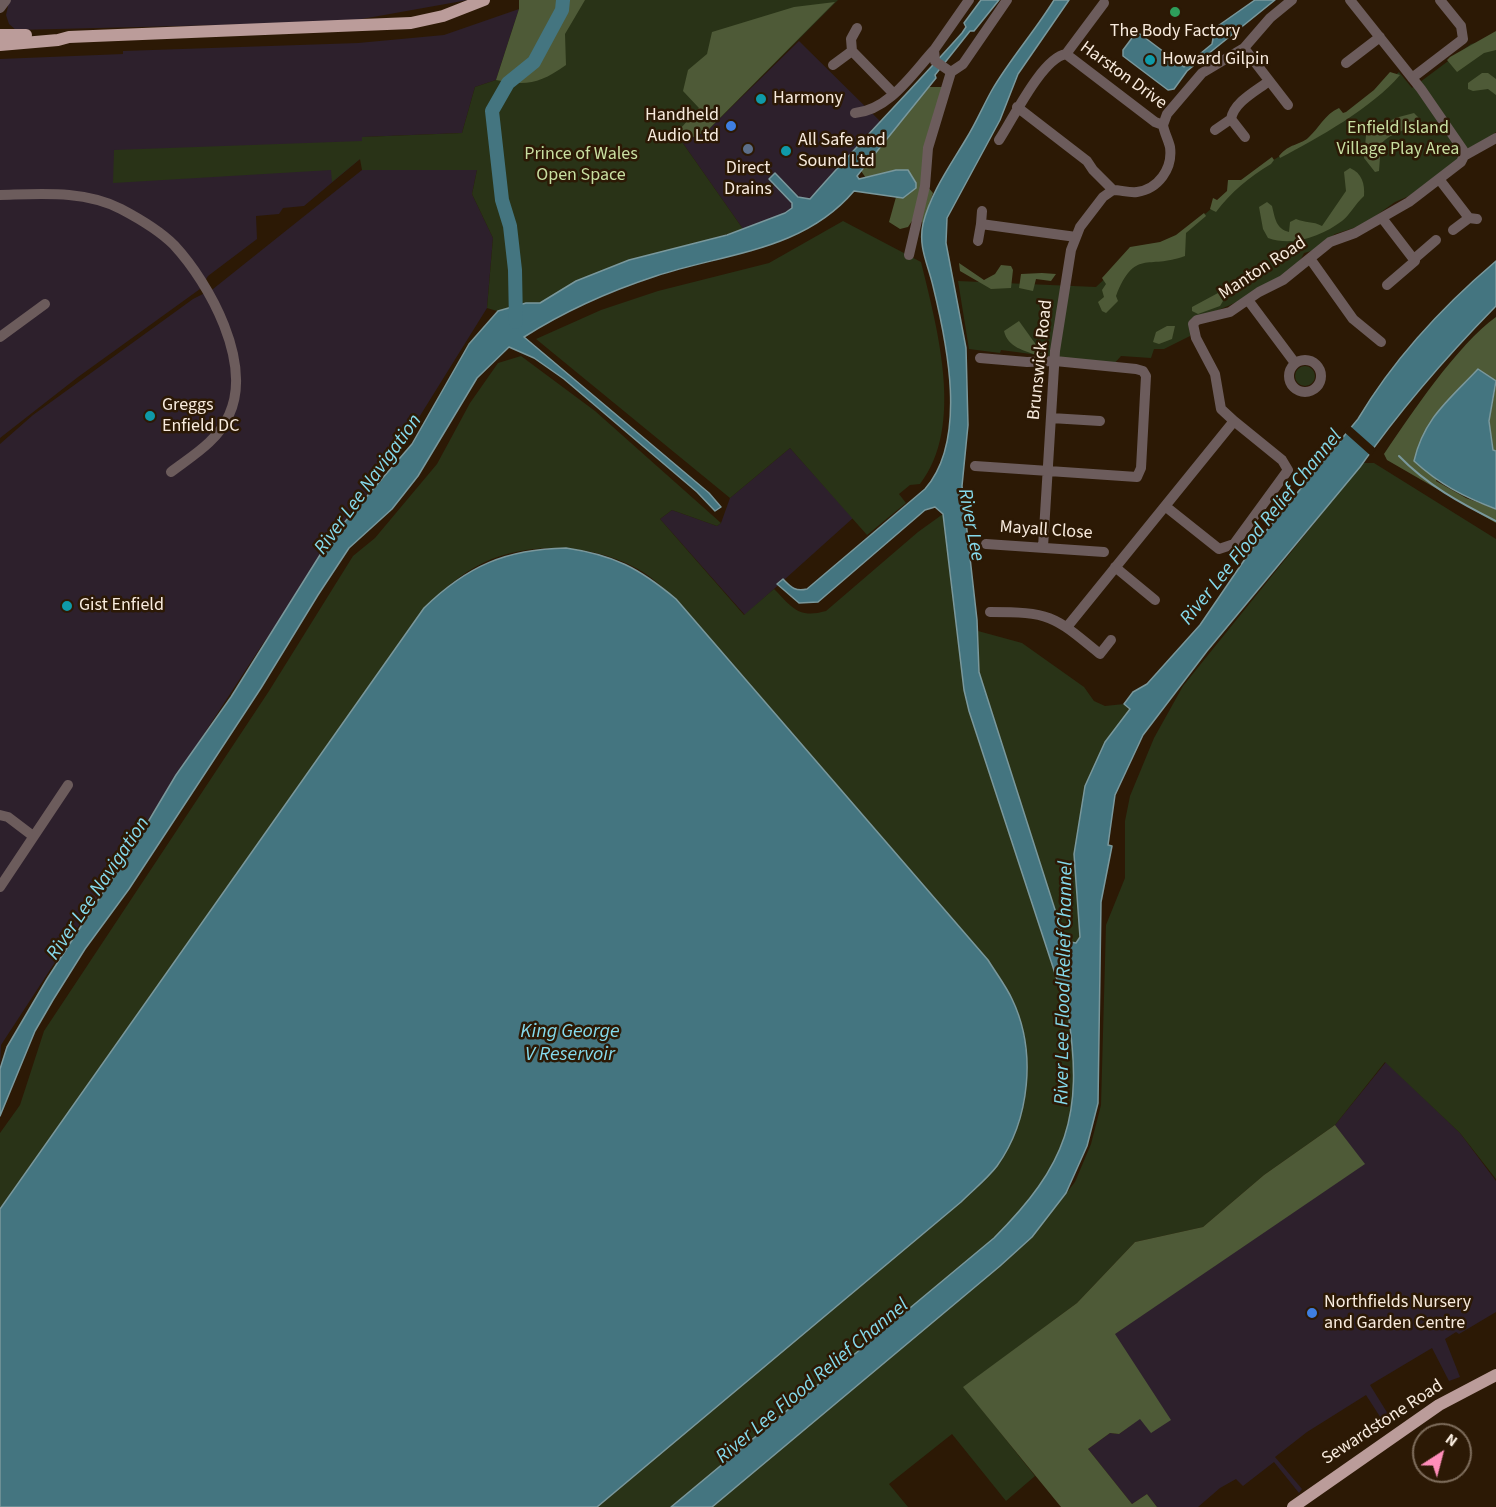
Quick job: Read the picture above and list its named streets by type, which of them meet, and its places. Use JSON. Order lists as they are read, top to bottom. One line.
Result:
{"streets":{"main road":["Sewardstone Road"],"street":["Harston Drive","Manton Road","Brunswick Road","Mayall Close"]},"crossings":[["Brunswick Road","Mayall Close"]],"water":["River Lee Navigation","River Lee","River Lee Flood Relief Channel","King George V Reservoir"],"parks":["Enfield Island Village Play Area","Prince of Wales Open Space"],"places":["The Body Factory","Howard Gilpin","Harmony","Handheld Audio Ltd","Direct Drains","All Safe and Sound Ltd","Greggs Enfield DC","Gist Enfield","Northfields Nursery and Garden Centre"],"north":"top right"}
